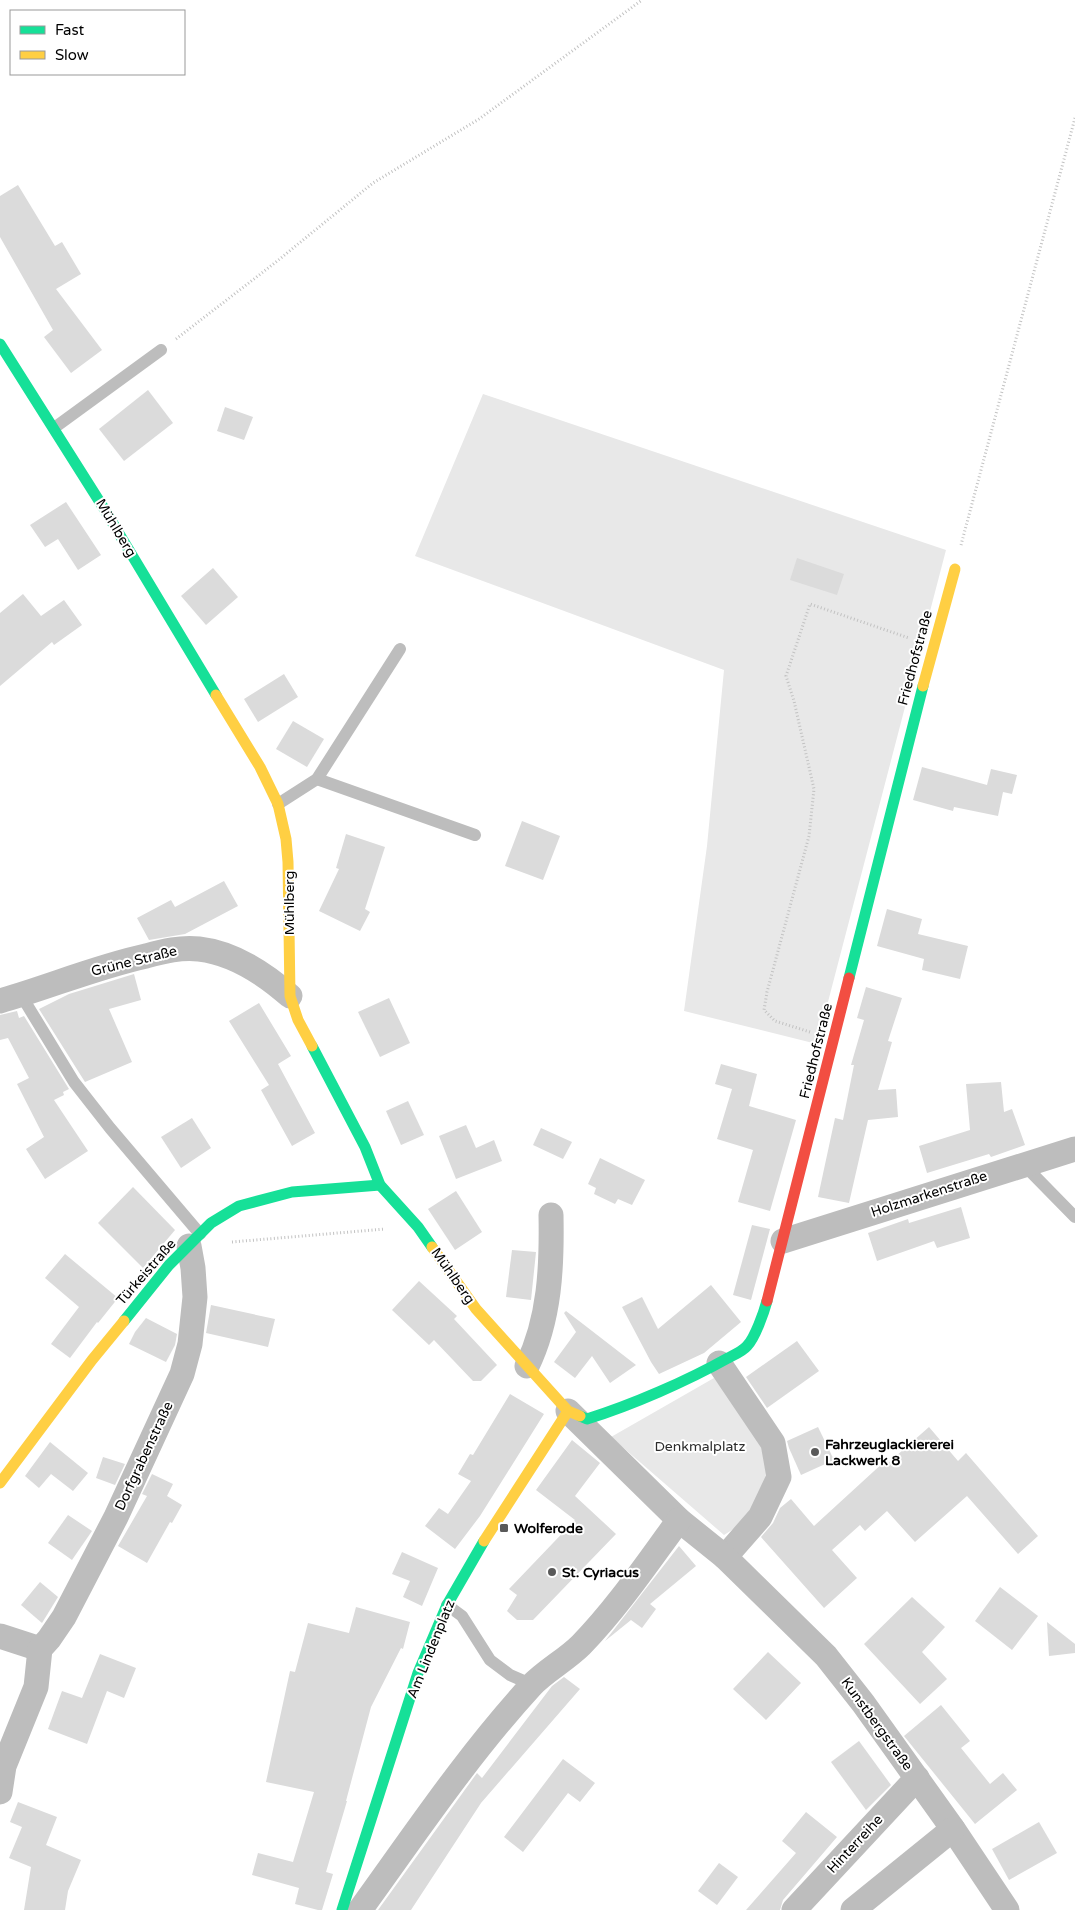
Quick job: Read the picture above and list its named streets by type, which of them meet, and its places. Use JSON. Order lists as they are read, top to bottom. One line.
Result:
{"streets":{"street":["Mühlberg","Friedhofstraße","Grüne Straße","Holzmarkenstraße","Türkeistraße","Dorfgrabenstraße","Am Lindenplatz","Kunstbergstraße","Hinterreihe"]},"crossings":[["Mühlberg","Friedhofstraße"],["Mühlberg","Grüne Straße"],["Mühlberg","Türkeistraße"],["Mühlberg","Am Lindenplatz"],["Mühlberg","Kunstbergstraße"],["Friedhofstraße","Holzmarkenstraße"],["Friedhofstraße","Am Lindenplatz"],["Friedhofstraße","Kunstbergstraße"],["Türkeistraße","Dorfgrabenstraße"],["Am Lindenplatz","Kunstbergstraße"],["Kunstbergstraße","Hinterreihe"]],"parks":["Denkmalplatz"],"places":{"other":["Fahrzeuglackiererei Lackwerk 8","St. Cyriacus"],"transit":["Wolferode"]},"legend":["Fast","Slow"]}
